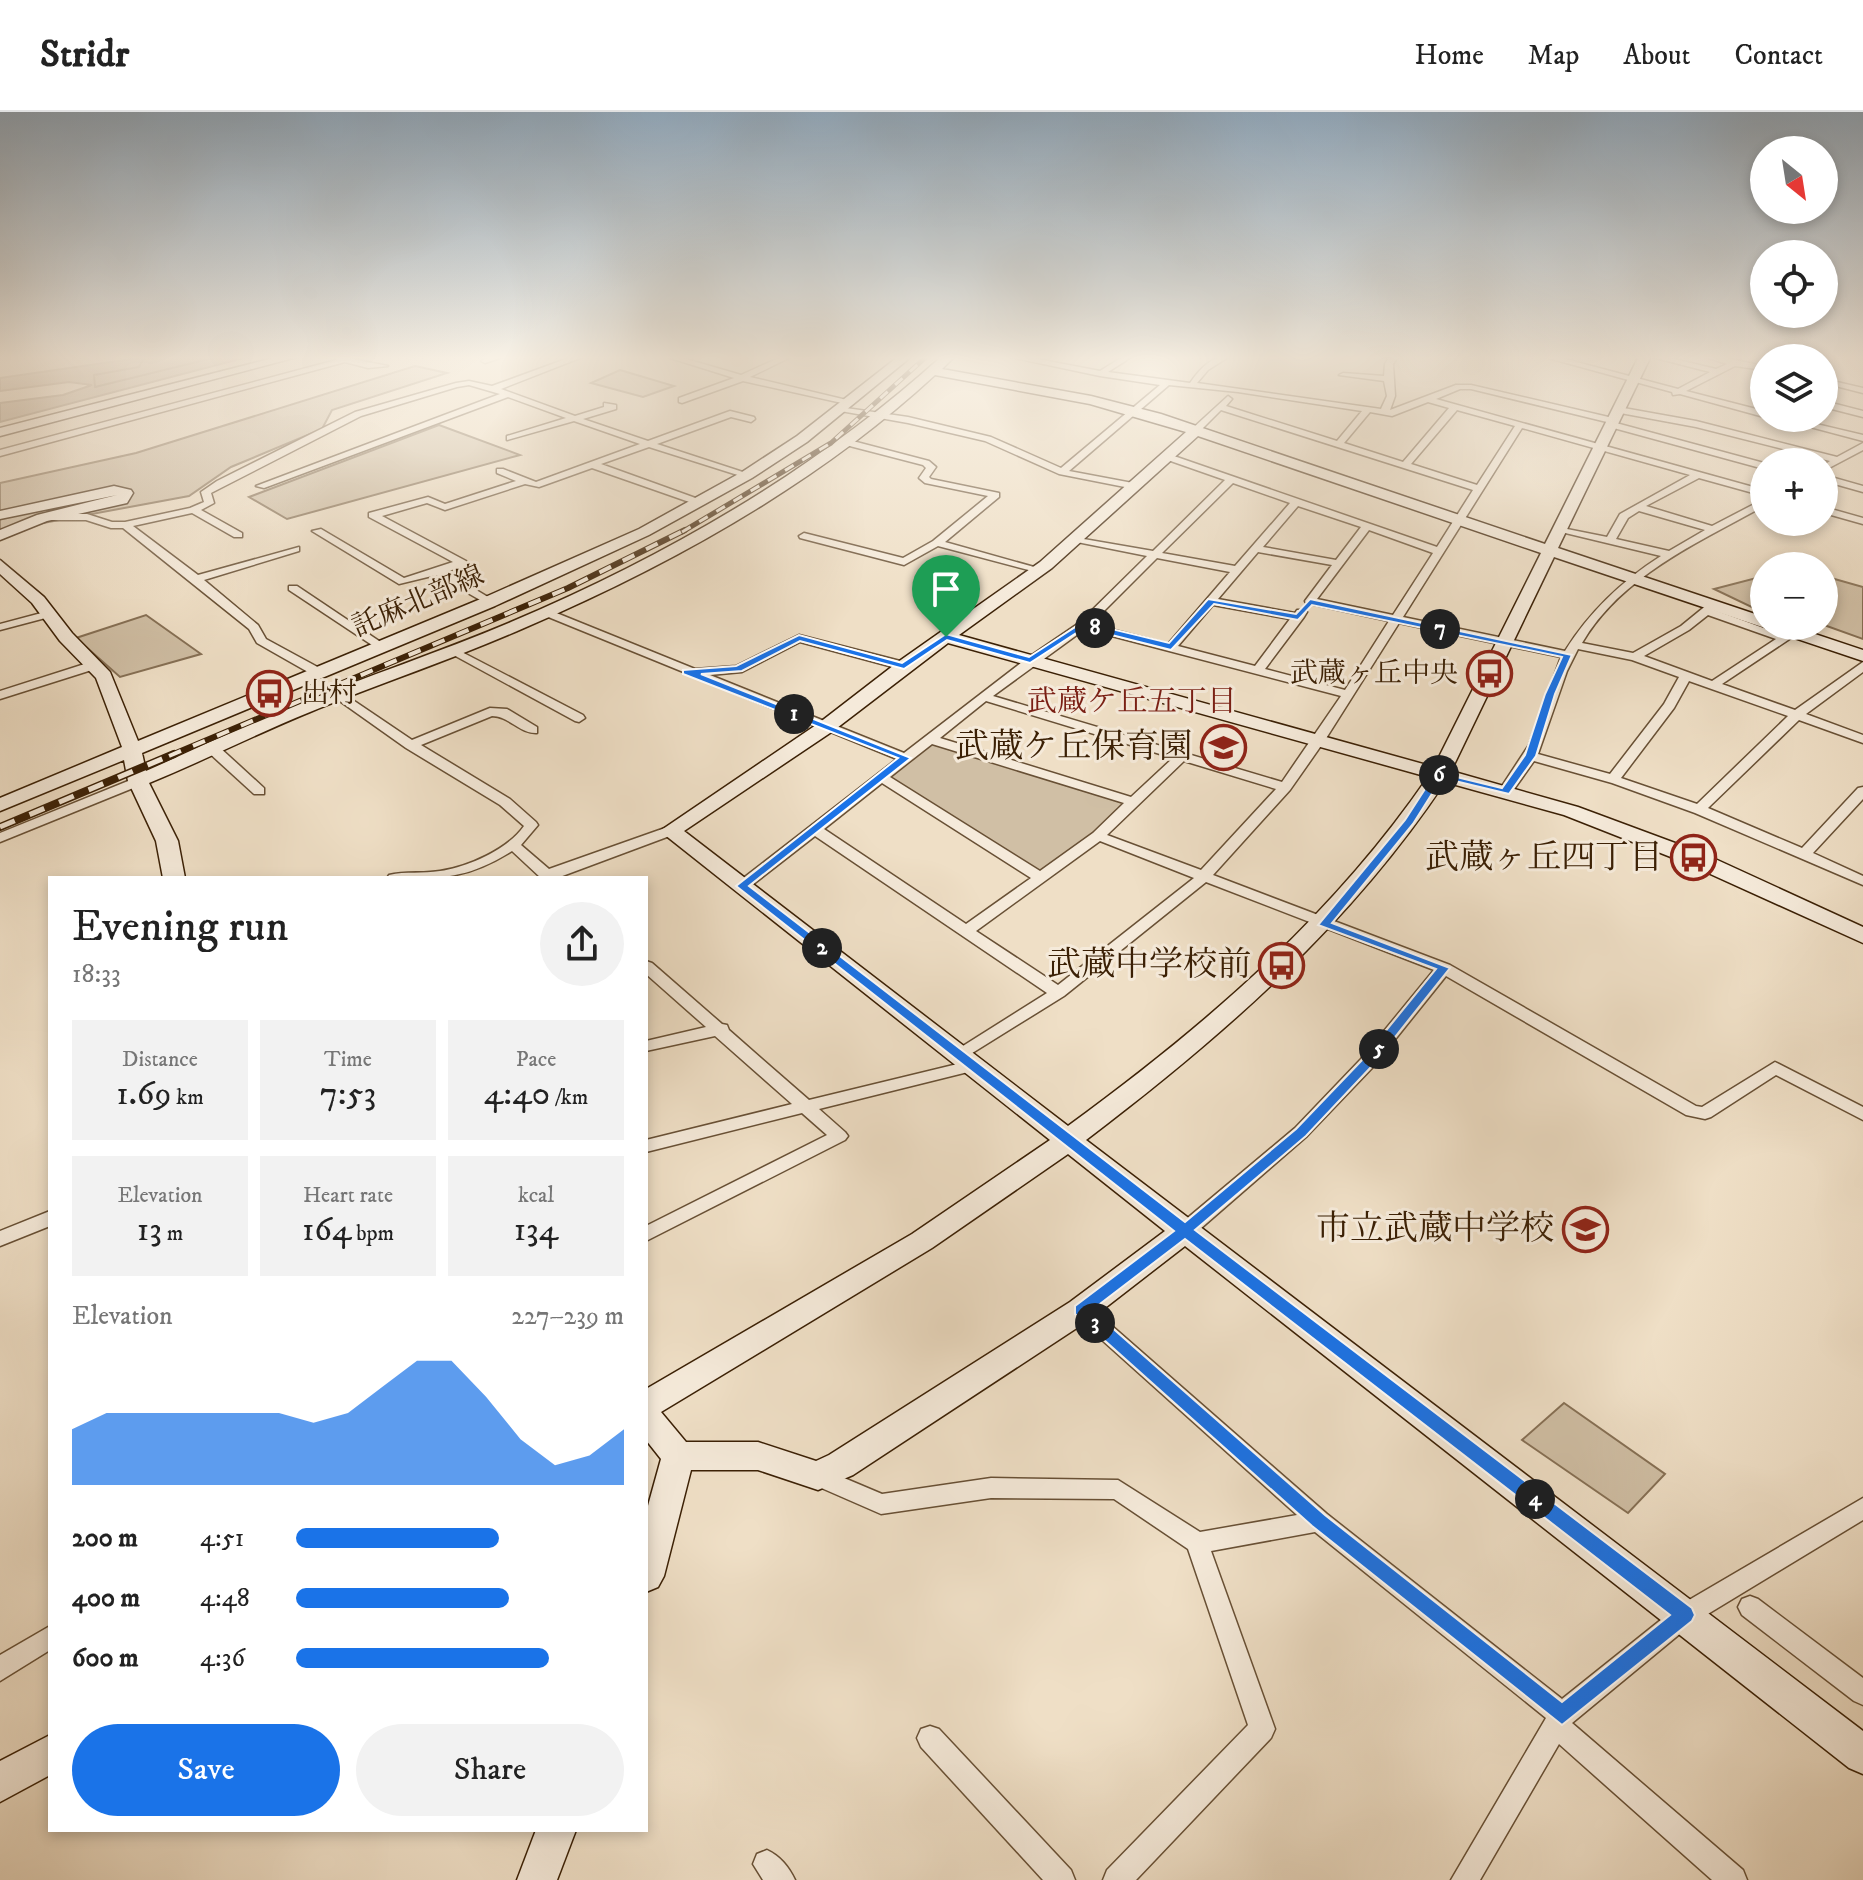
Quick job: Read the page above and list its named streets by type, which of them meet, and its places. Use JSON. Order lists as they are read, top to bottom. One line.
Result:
{"streets":{"street":["託麻北部線"]},"districts":["武蔵ケ丘五丁目"],"places":{"bus stop":["武蔵ヶ丘中央","出村","武蔵ヶ丘四丁目","武蔵中学校前"],"school or university":["武蔵ケ丘保育園","市立武蔵中学校"]},"north":"bottom right","page":{"header":"Stridr","nav":["Home","Map","About","Contact"],"map_buttons":["+","−"],"pins":["8","7","1","6","2","5","3","4"],"heading":["Evening run","18:33"],"stats":[["Distance","1.69 km"],["Time","7:53"],["Pace","4:40 /km"],["Elevation","13 m"],["Heart rate","164 bpm"],["kcal","134"]],"chart":["Elevation","227–239 m"],"list":[{"name":"200 m","note":"4:51"},{"name":"400 m","note":"4:48"},{"name":"600 m","note":"4:36"}],"buttons":["Save","Share"]}}
